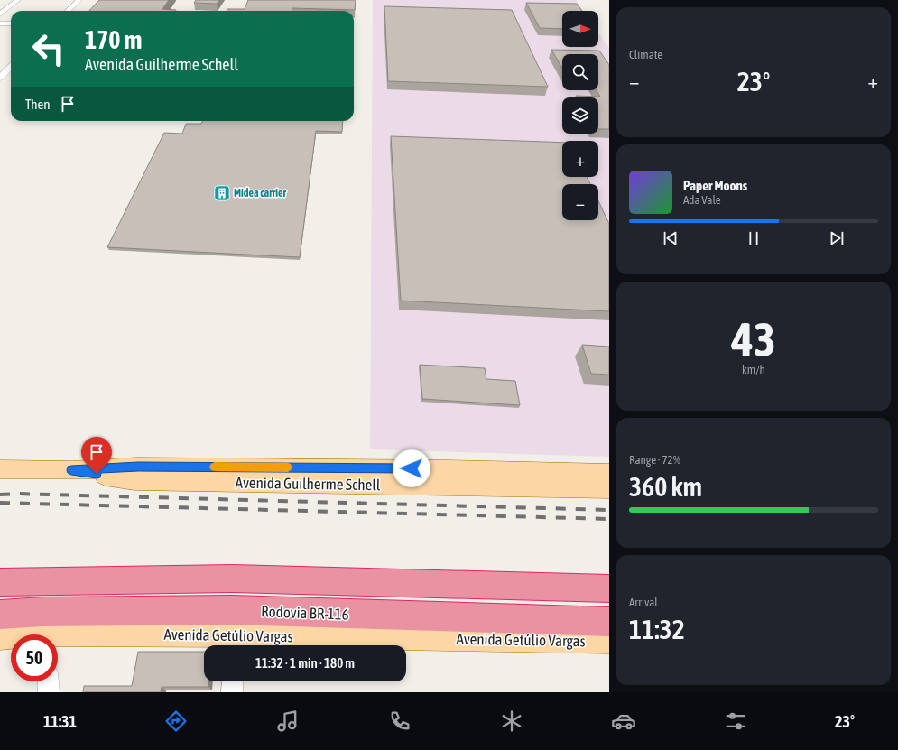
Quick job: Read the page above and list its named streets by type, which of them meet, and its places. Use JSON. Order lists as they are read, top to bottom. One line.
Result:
{"streets":{"highway":["Rodovia BR-116"],"main road":["Avenida Guilherme Schell","Avenida Getúlio Vargas"]},"places":{"building":["Midea carrier"]},"north":"right","page":{"tile":["Climate",["43","km/h"],["Range · 72%","360 km"],["Arrival","11:32"]],"map_buttons":["+","−"],"turn":["170 m","Avenida Guilherme Schell"],"heat":["−","23°","+"],"then":"Then","song":["Paper Moons","Ada Vale"],"limit":"50","trip":"11:32 · 1 min · 180 m","tabs":["11:31","23°"]}}
